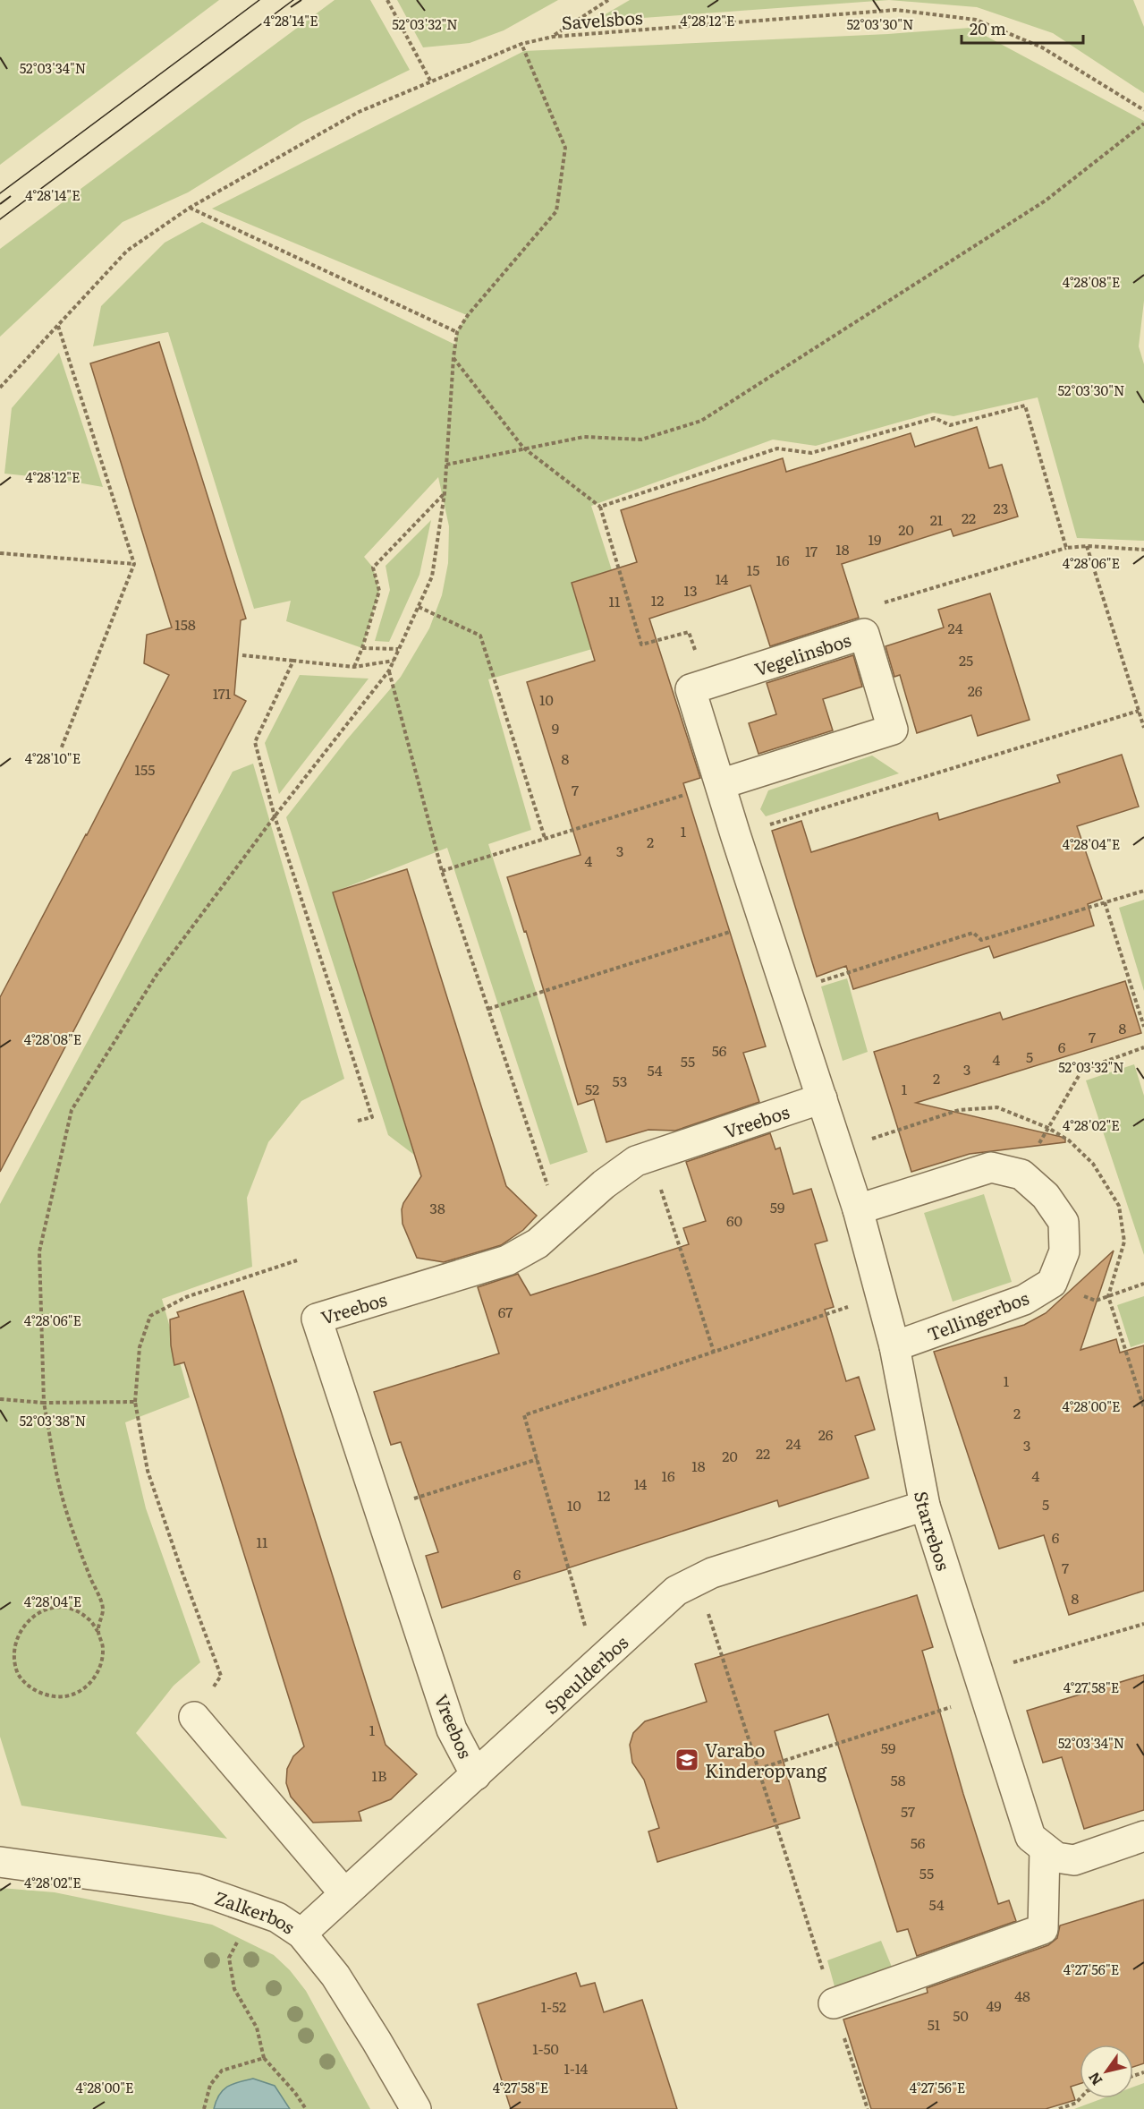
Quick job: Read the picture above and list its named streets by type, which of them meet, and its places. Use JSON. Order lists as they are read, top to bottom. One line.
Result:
{"streets":{"street":["Vegelinsbos","Vreebos","Tellingerbos","Starrebos","Speulderbos","Zalkerbos"],"path":["Savelsbos"]},"crossings":[["Vreebos","Starrebos"],["Vreebos","Speulderbos"],["Tellingerbos","Starrebos"],["Starrebos","Speulderbos"],["Speulderbos","Zalkerbos"]],"places":{"school or university":["Varabo Kinderopvang"]},"house_numbers":["23","22","21","20","19","18","17","16","15","14","13","12","11","158","24","25","26","171","10","9","8","155","7","1","2","3","4","8","7","6","56","5","4","55","3","54","2","53","52","1","59","38","60","67","1","2","26","24","3","22","20","18","16","4","14","12","5","10","6","11","7","6","8","1","59","1B","58","57","56","55","54","48","49","1-52","50","51","1-50","1-14"],"scale_bar":"20 m","north":"bottom left","coordinates":["4°28'14\"E","4°28'12\"E","52°03'32\"N","52°03'30\"N","52°03'34\"N","4°28'08\"E","4°28'06\"E","4°28'10\"E","4°28'04\"E","4°28'02\"E","4°28'00\"E","52°03'38\"N","4°27'58\"E","4°27'56\"E"]}
